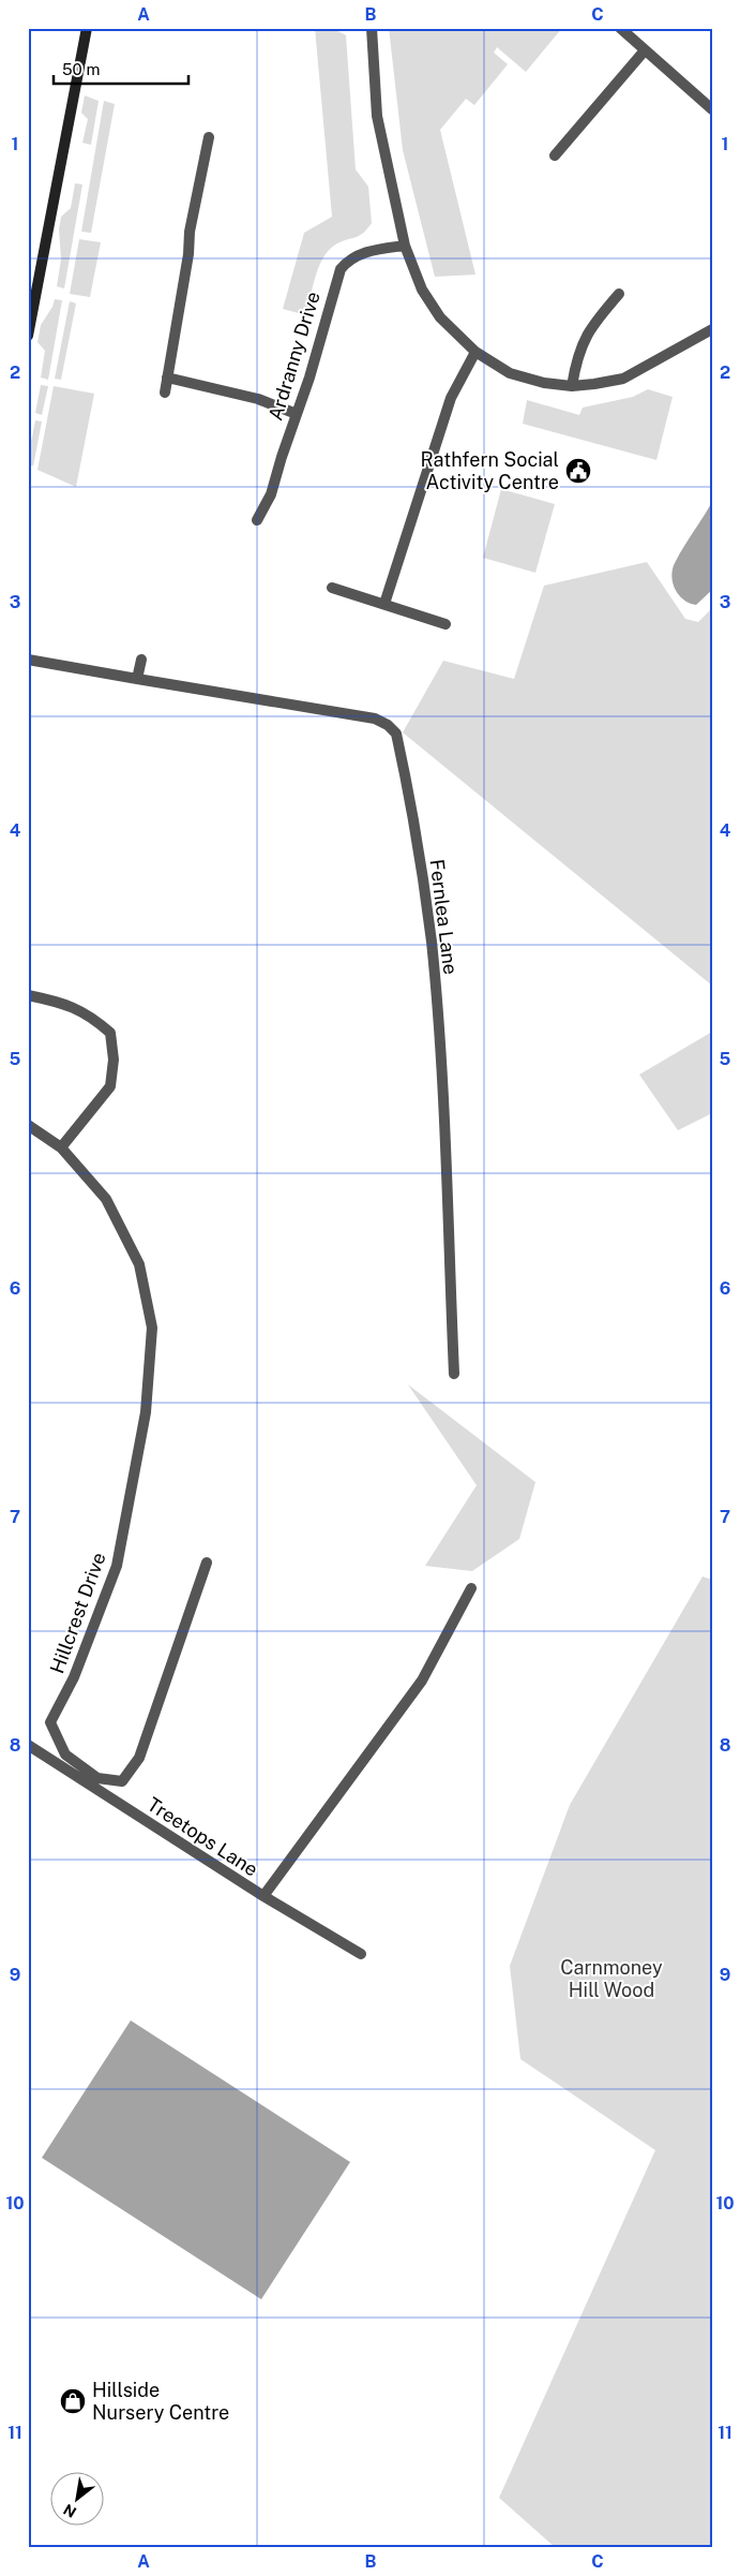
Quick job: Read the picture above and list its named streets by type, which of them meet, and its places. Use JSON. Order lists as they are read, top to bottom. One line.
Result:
{"streets":{"street":["Ardranny Drive","Fernlea Lane","Hillcrest Drive","Treetops Lane"]},"parks":["Carnmoney Hill Wood"],"places":{"public building":["Rathfern Social Activity Centre"],"shop":["Hillside Nursery Centre"]},"scale_bar":"50 m","north":"bottom left","grid":{"columns":["A","B","C"],"rows":["1","2","3","4","5","6","7","8","9","10","11"]}}
